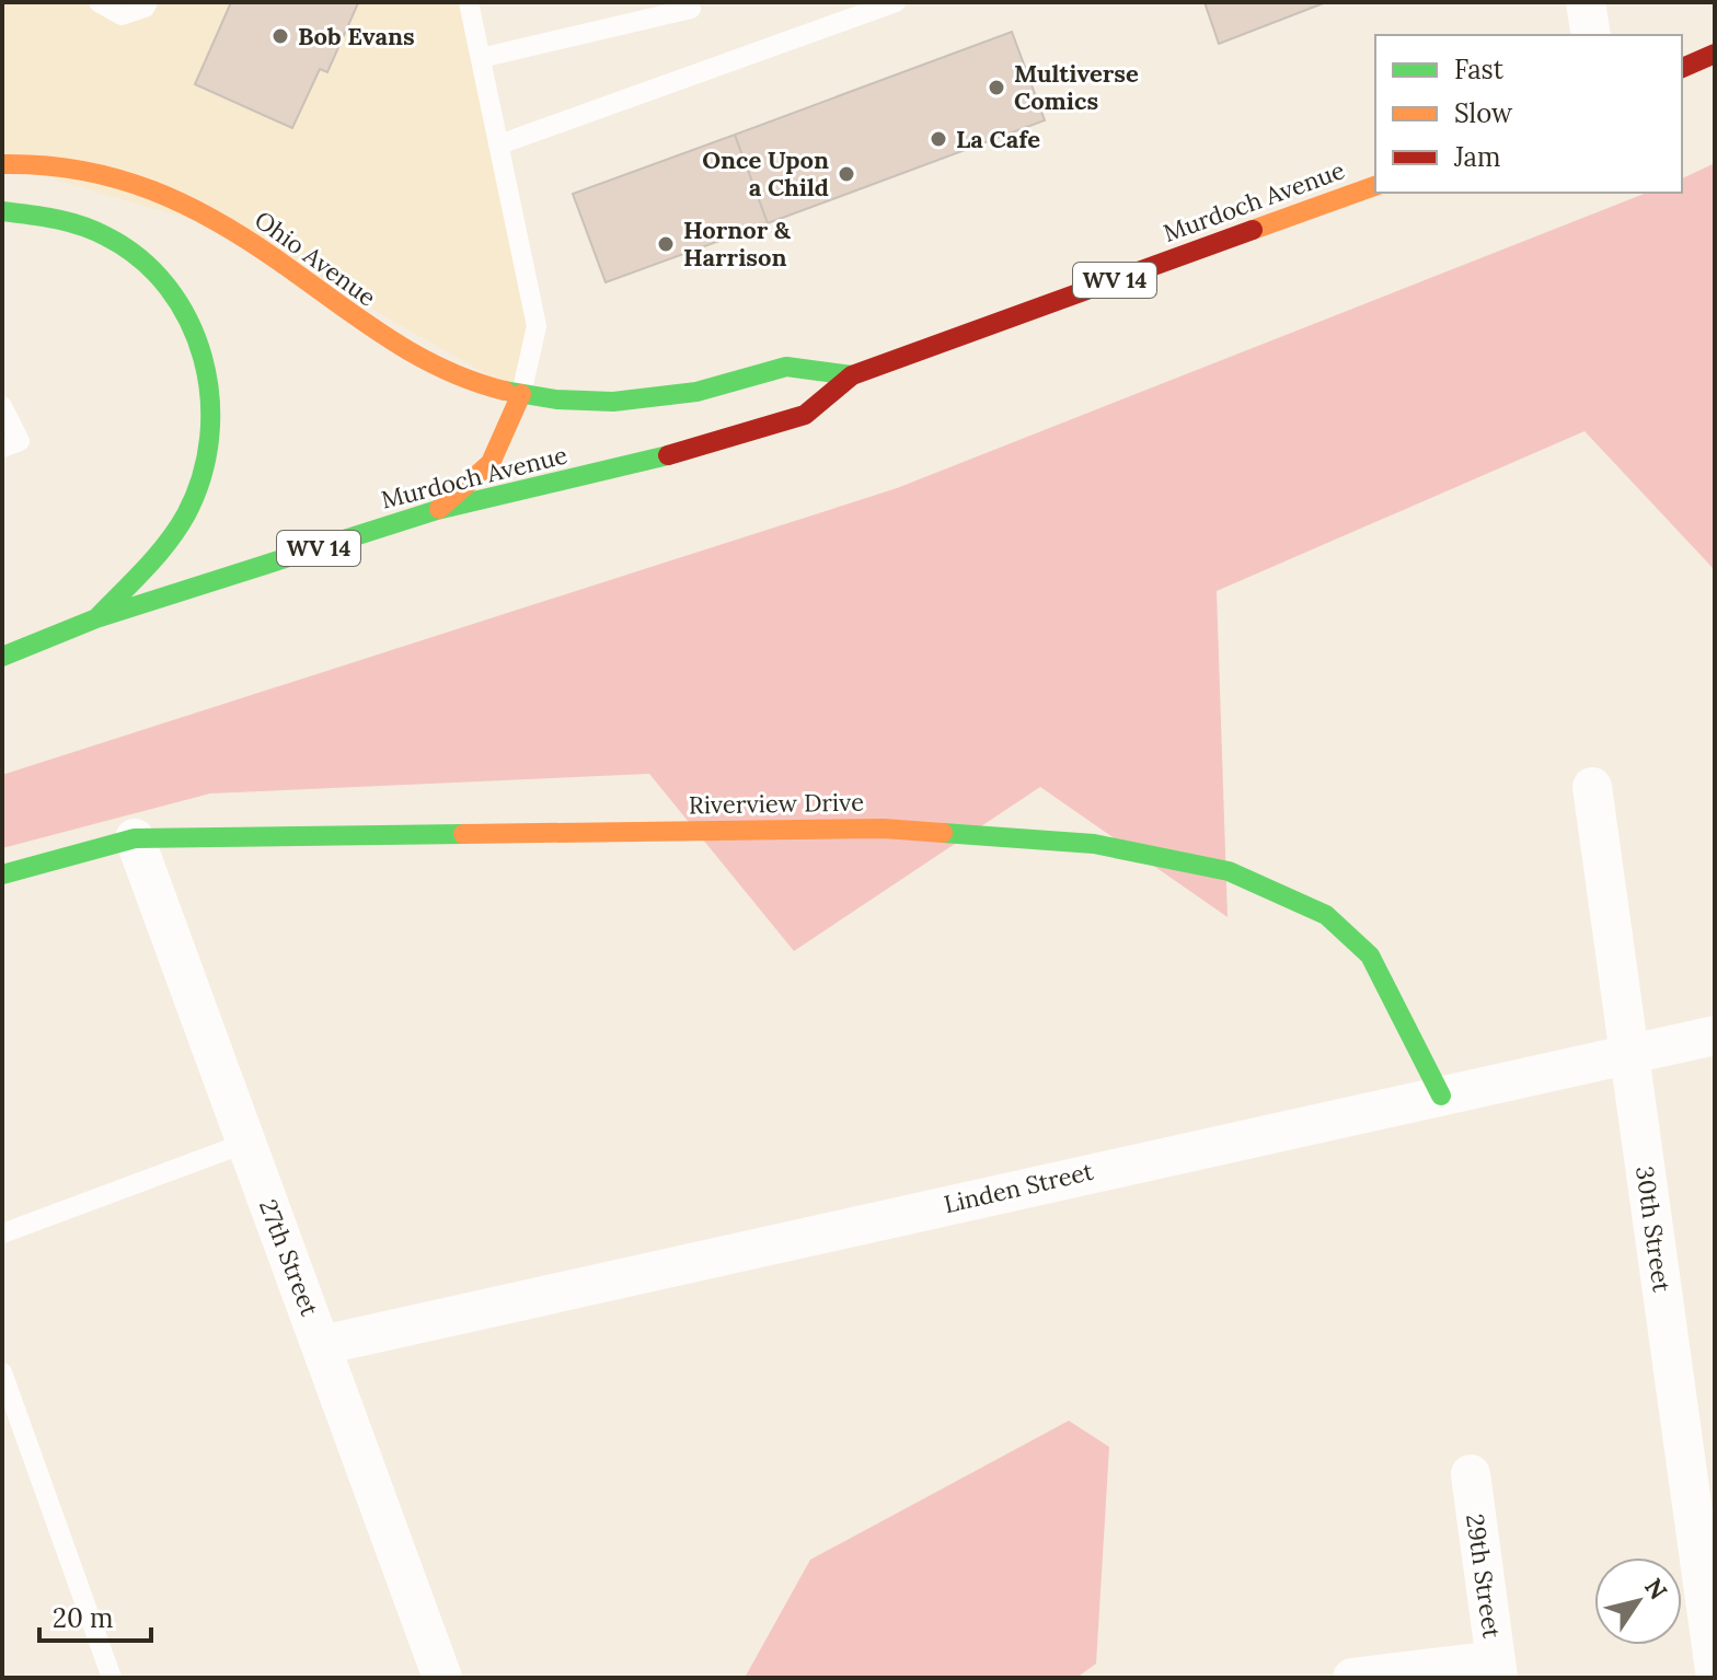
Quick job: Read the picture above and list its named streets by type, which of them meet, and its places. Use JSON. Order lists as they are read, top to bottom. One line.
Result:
{"streets":{"main road":["Murdoch Avenue","Ohio Avenue","WV 14","Riverview Drive"],"street":["Linden Street","30th Street","27th Street","29th Street"]},"crossings":[["Murdoch Avenue","Ohio Avenue"],["Riverview Drive","Linden Street"],["Riverview Drive","27th Street"],["Linden Street","30th Street"],["Linden Street","27th Street"]],"places":["Bob Evans","Multiverse Comics","La Cafe","Once Upon a Child","Hornor & Harrison"],"legend":["Fast","Slow","Jam"],"scale_bar":"20 m","north":"top right"}
